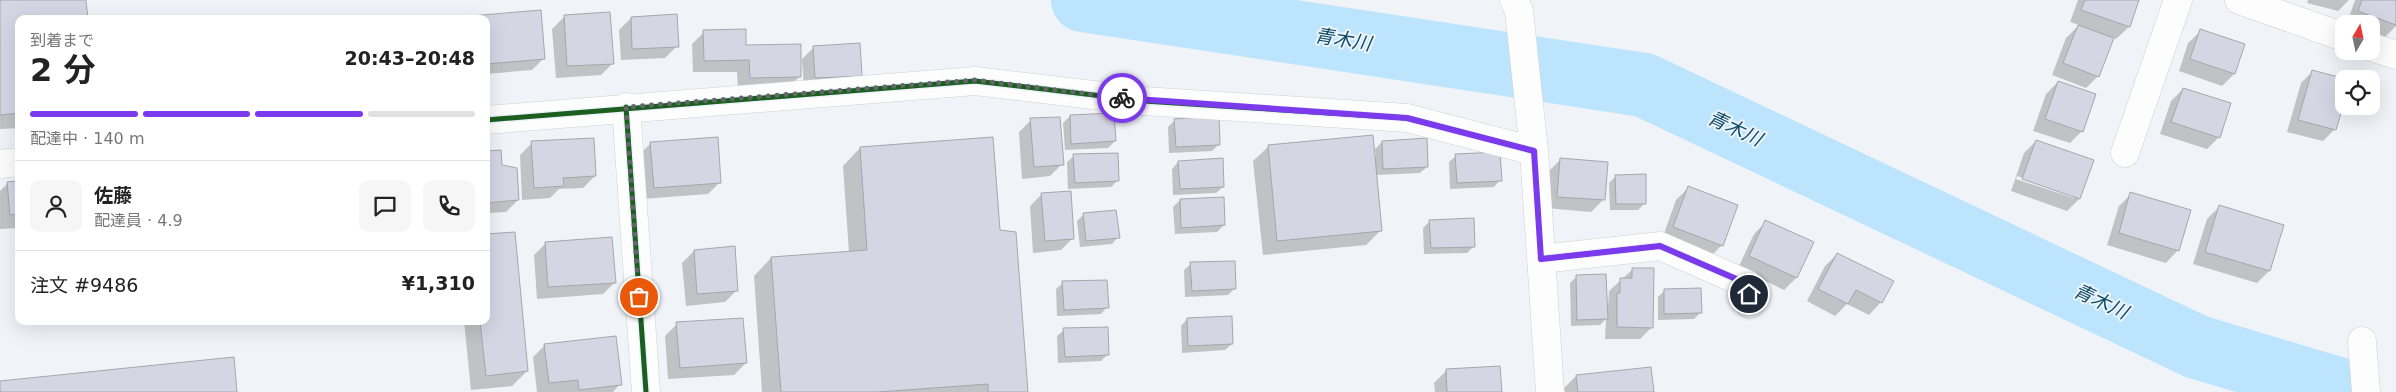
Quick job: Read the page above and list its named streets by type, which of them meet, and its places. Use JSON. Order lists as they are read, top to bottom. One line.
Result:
{"water":["青木川"],"north":"top","page":{"heading":["2 分","到着まで","20:43–20:48"],"panel":["佐藤","配達員 · 4.9","注文 #9486","¥1,310"],"bar":"配達中 · 140 m"}}
